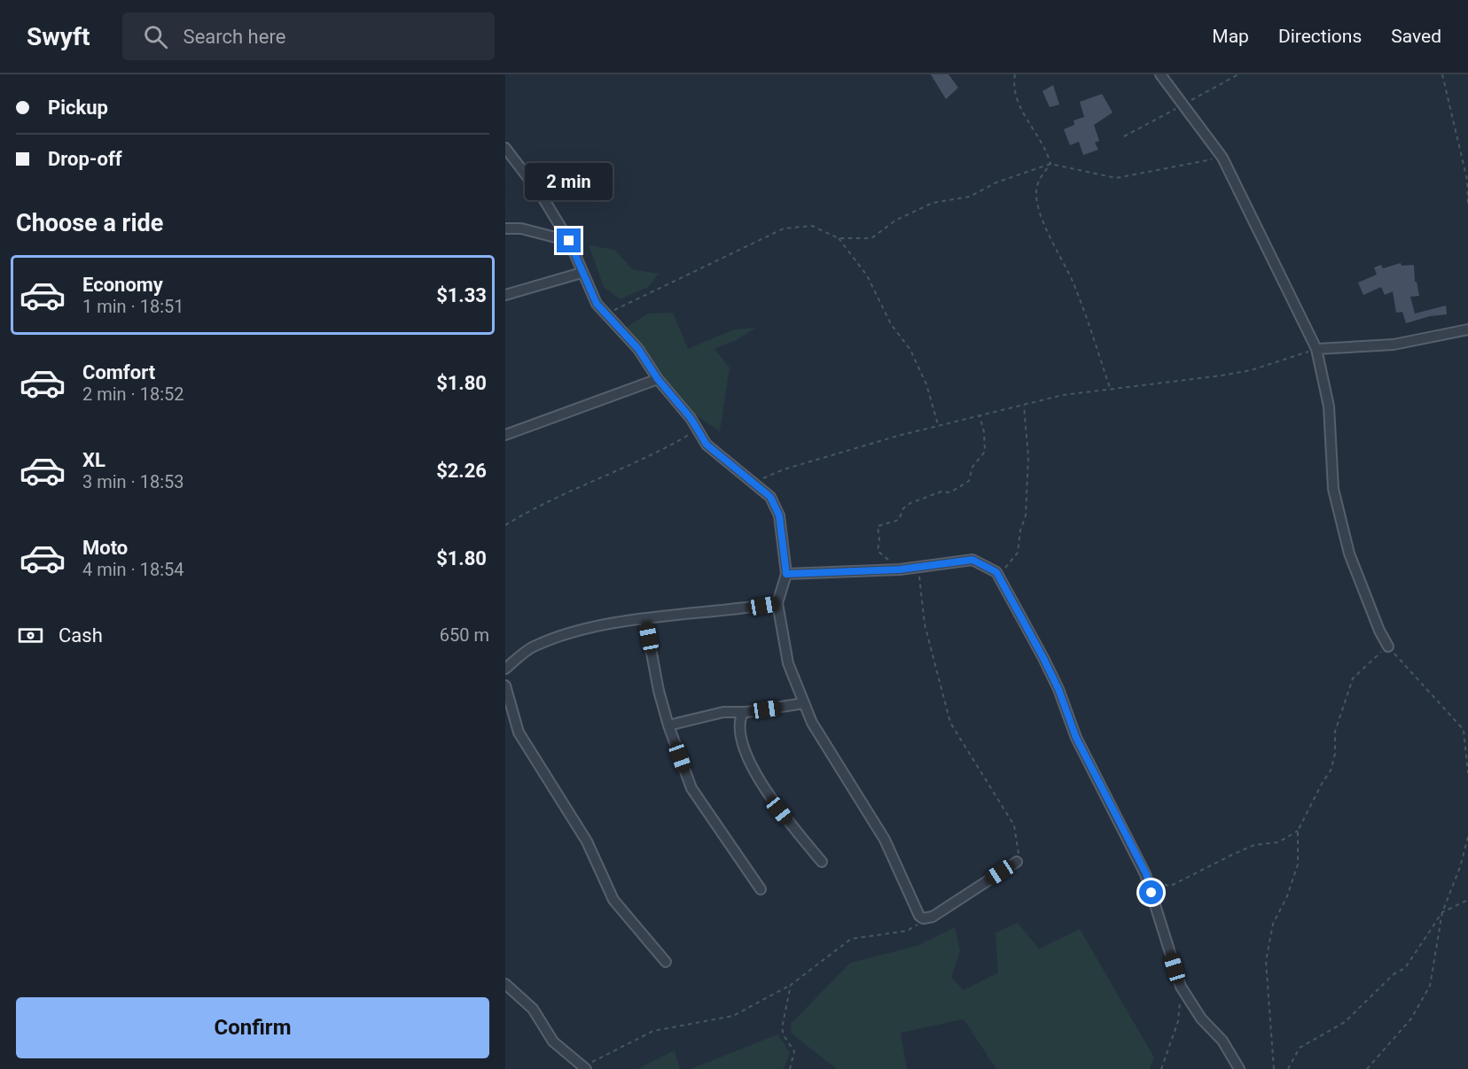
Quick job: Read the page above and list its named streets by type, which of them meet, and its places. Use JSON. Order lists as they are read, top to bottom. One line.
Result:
{"page":{"header":"Swyft","search":"Search here","nav":["Map","Directions","Saved"],"banner":["Pickup","Drop-off"],"bubble":"2 min","heading":"Choose a ride","list":[{"name":"Economy","note":"1 min · 18:51","value":"$1.33"},{"name":"Comfort","note":"2 min · 18:52","value":"$1.80"},{"name":"XL","note":"3 min · 18:53","value":"$2.26"},{"name":"Moto","note":"4 min · 18:54","value":"$1.80"}],"pay":["Cash","650 m"],"buttons":"Confirm"}}
